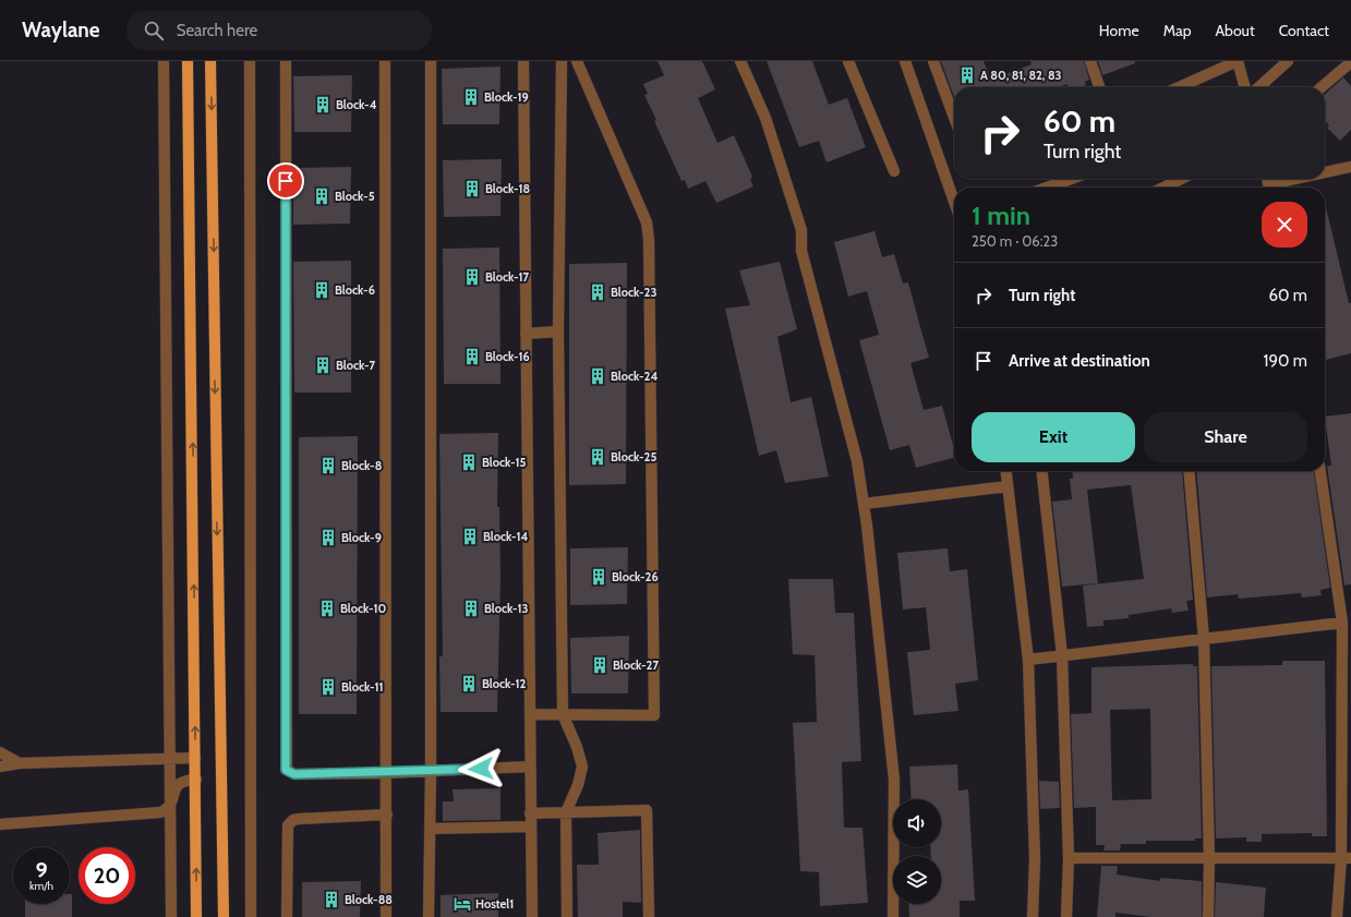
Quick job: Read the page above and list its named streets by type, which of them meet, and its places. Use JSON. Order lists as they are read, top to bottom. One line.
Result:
{"places":{"building":["A 80, 81, 82, 83","Block-19","Block-4","Block-18","Block-5","Block-17","Block-6","Block-23","Block-16","Block-7","Block-24","Block-25","Block-15","Block-8","Block-14","Block-9","Block-26","Block-10","Block-13","Block-27","Block-12","Block-11","Block-88"],"hotel":["Hostel1"]},"page":{"header":"Waylane","search":"Search here","nav":["Home","Map","About","Contact"],"turn":["60 m","Turn right"],"heading":["1 min","250 m · 06:23"],"list":[{"name":"Turn right","value":"60 m"},{"name":"Arrive at destination","value":"190 m"}],"buttons":["Exit","Share"],"speed":"9 km/h","limit":"20"}}
